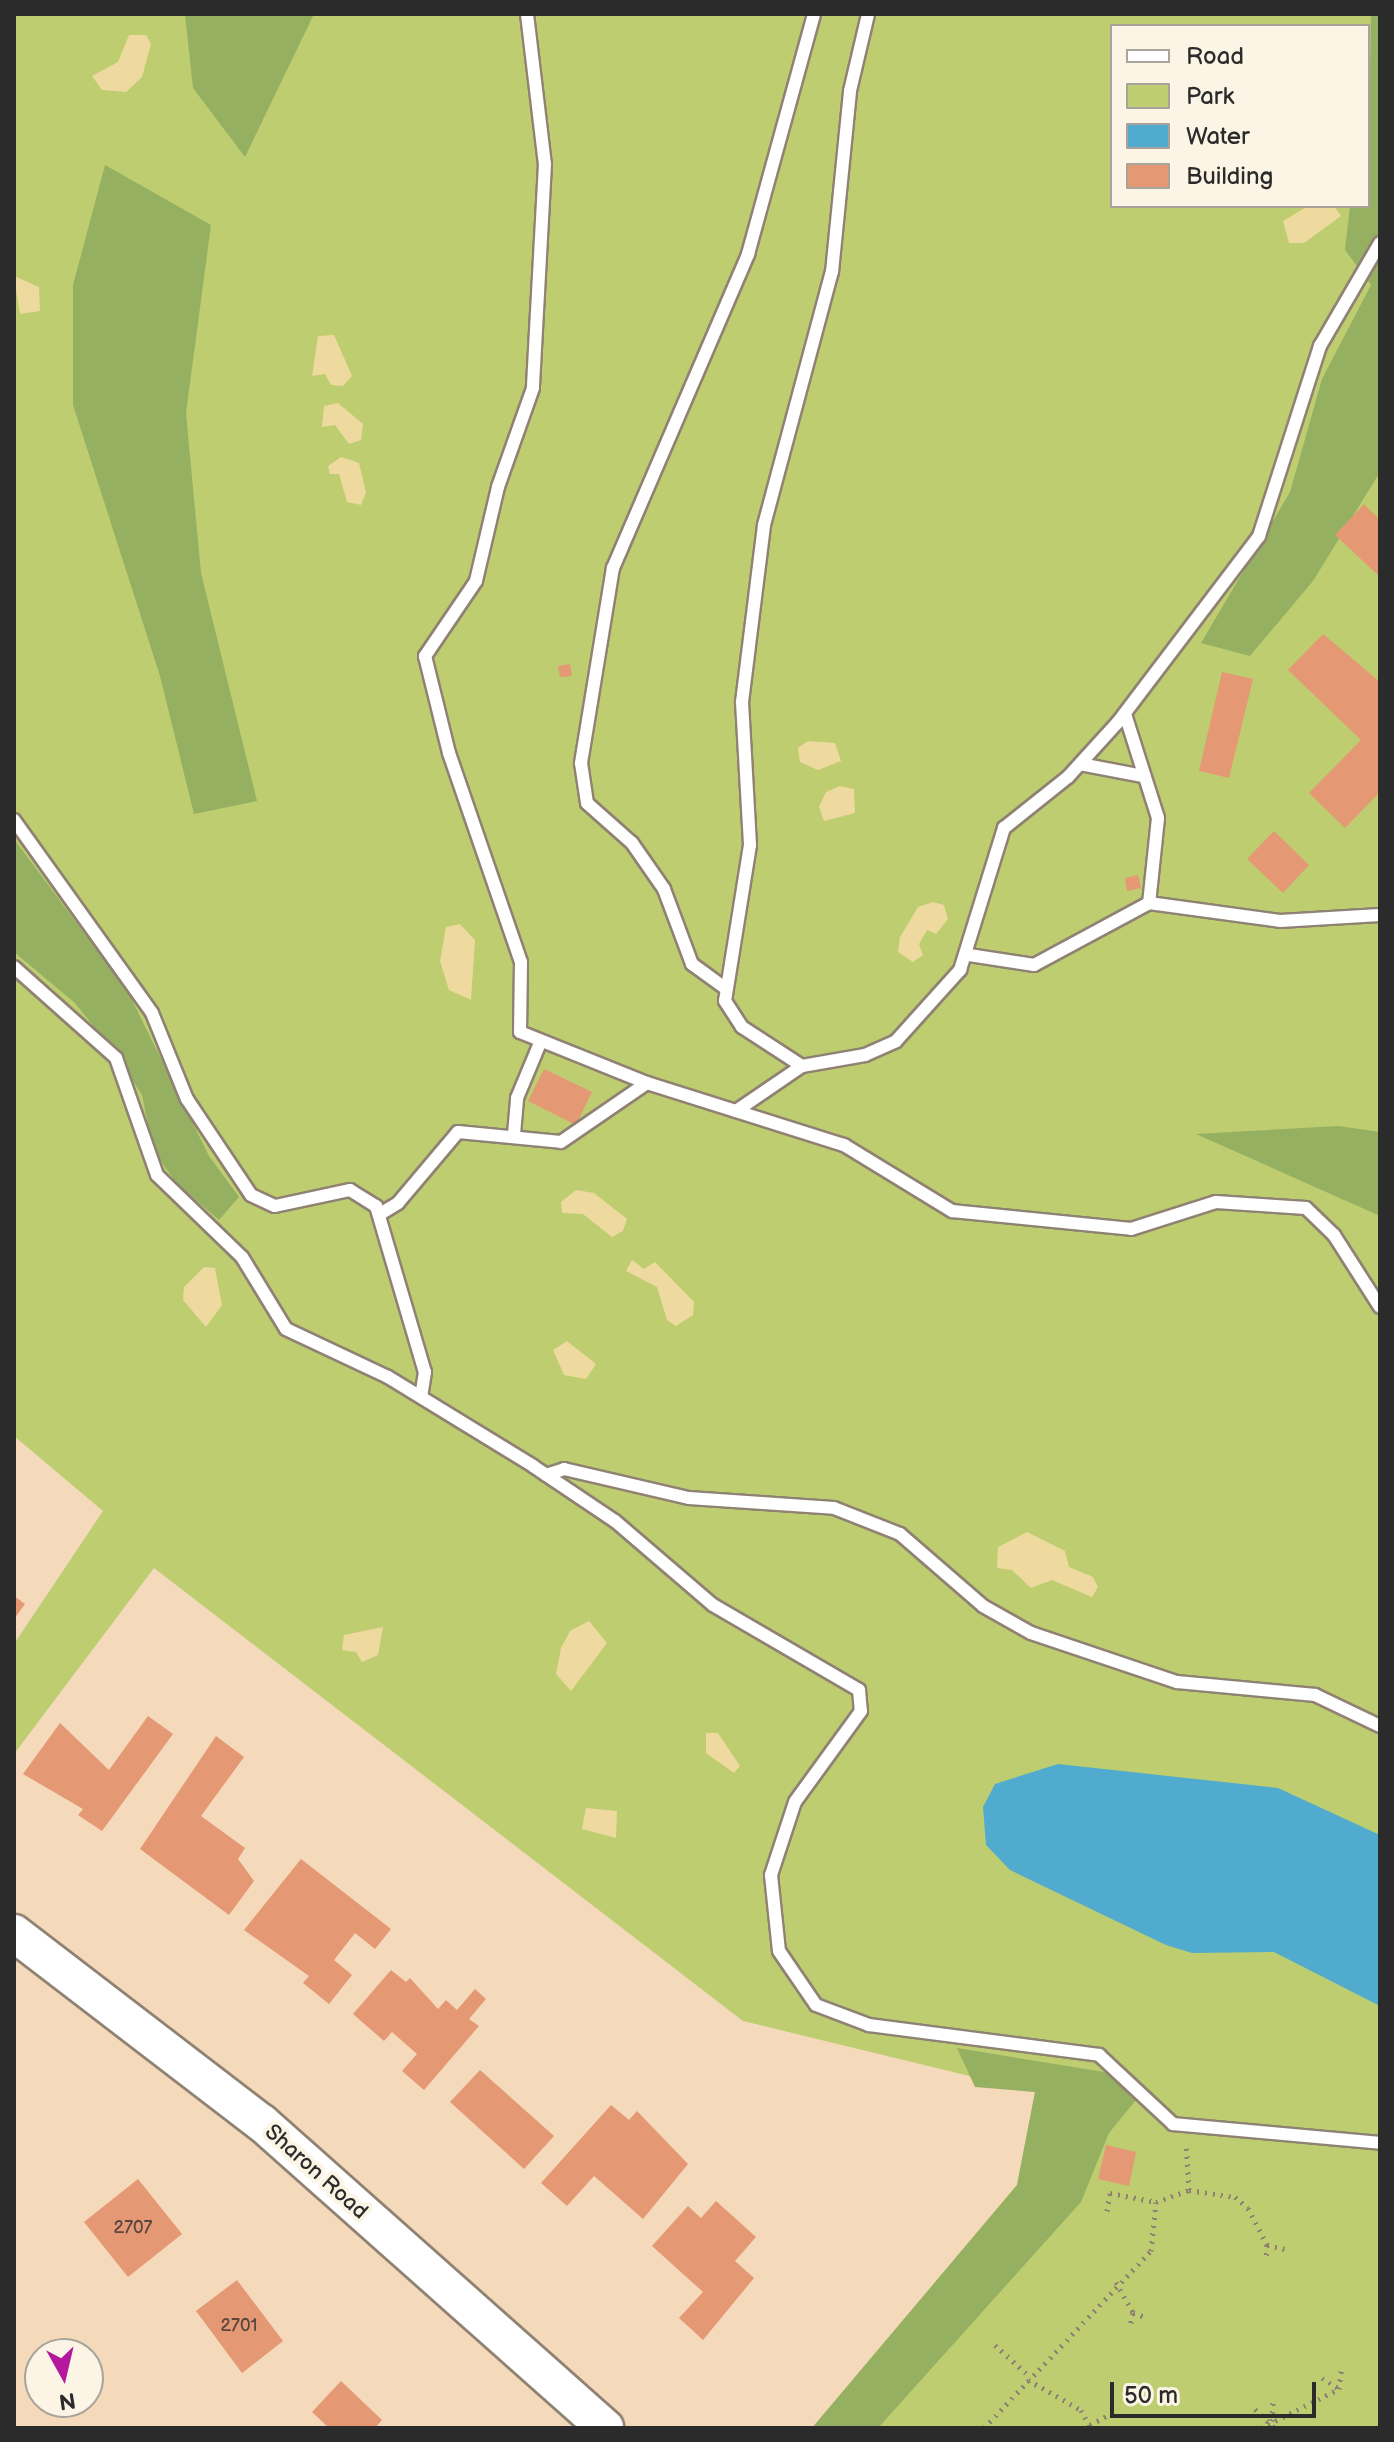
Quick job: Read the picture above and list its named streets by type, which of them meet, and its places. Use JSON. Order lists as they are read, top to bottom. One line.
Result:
{"streets":{"street":["Sharon Road"]},"house_numbers":["2707","2701"],"legend":["Road","Park","Water","Building"],"scale_bar":"50 m","north":"bottom"}
